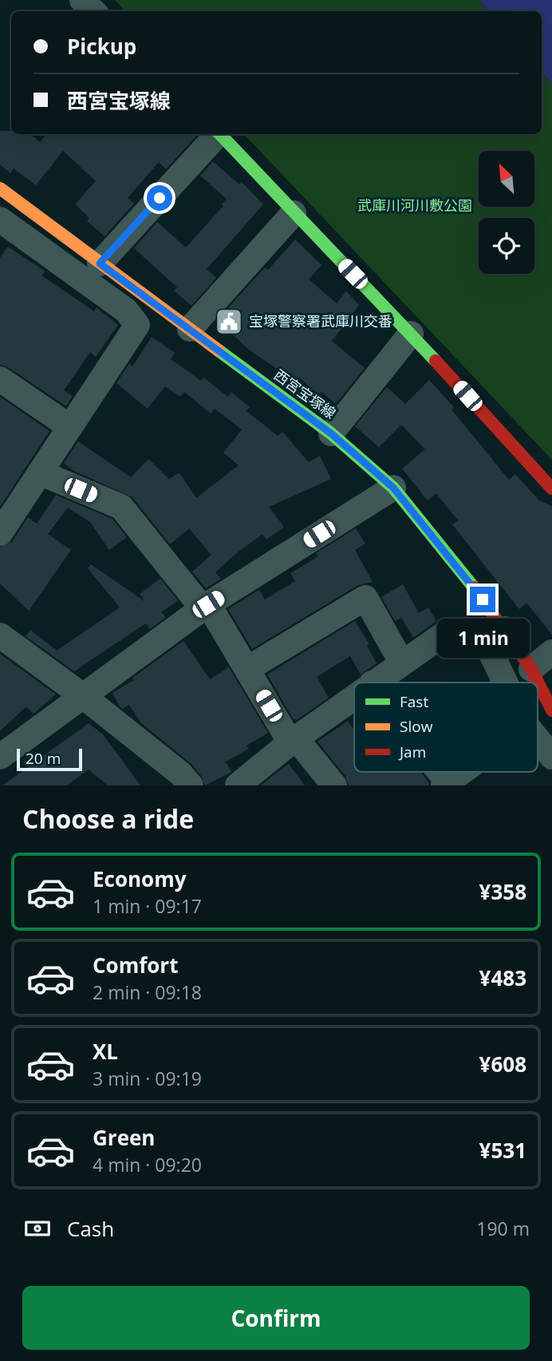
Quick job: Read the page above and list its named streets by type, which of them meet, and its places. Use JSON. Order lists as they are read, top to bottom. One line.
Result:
{"streets":{"main road":["西宮宝塚線"]},"parks":["武庫川河川敷公園"],"places":{"public building":["宝塚警察署武庫川交番"]},"legend":["Fast","Slow","Jam"],"scale_bar":"20 m","north":"top left","page":{"banner":["Pickup","西宮宝塚線"],"bubble":"1 min","scale":"20 m","heading":"Choose a ride","list":[{"name":"Economy","note":"1 min · 09:17","value":"¥358"},{"name":"Comfort","note":"2 min · 09:18","value":"¥483"},{"name":"XL","note":"3 min · 09:19","value":"¥608"},{"name":"Green","note":"4 min · 09:20","value":"¥531"}],"pay":["Cash","190 m"],"buttons":"Confirm"}}
